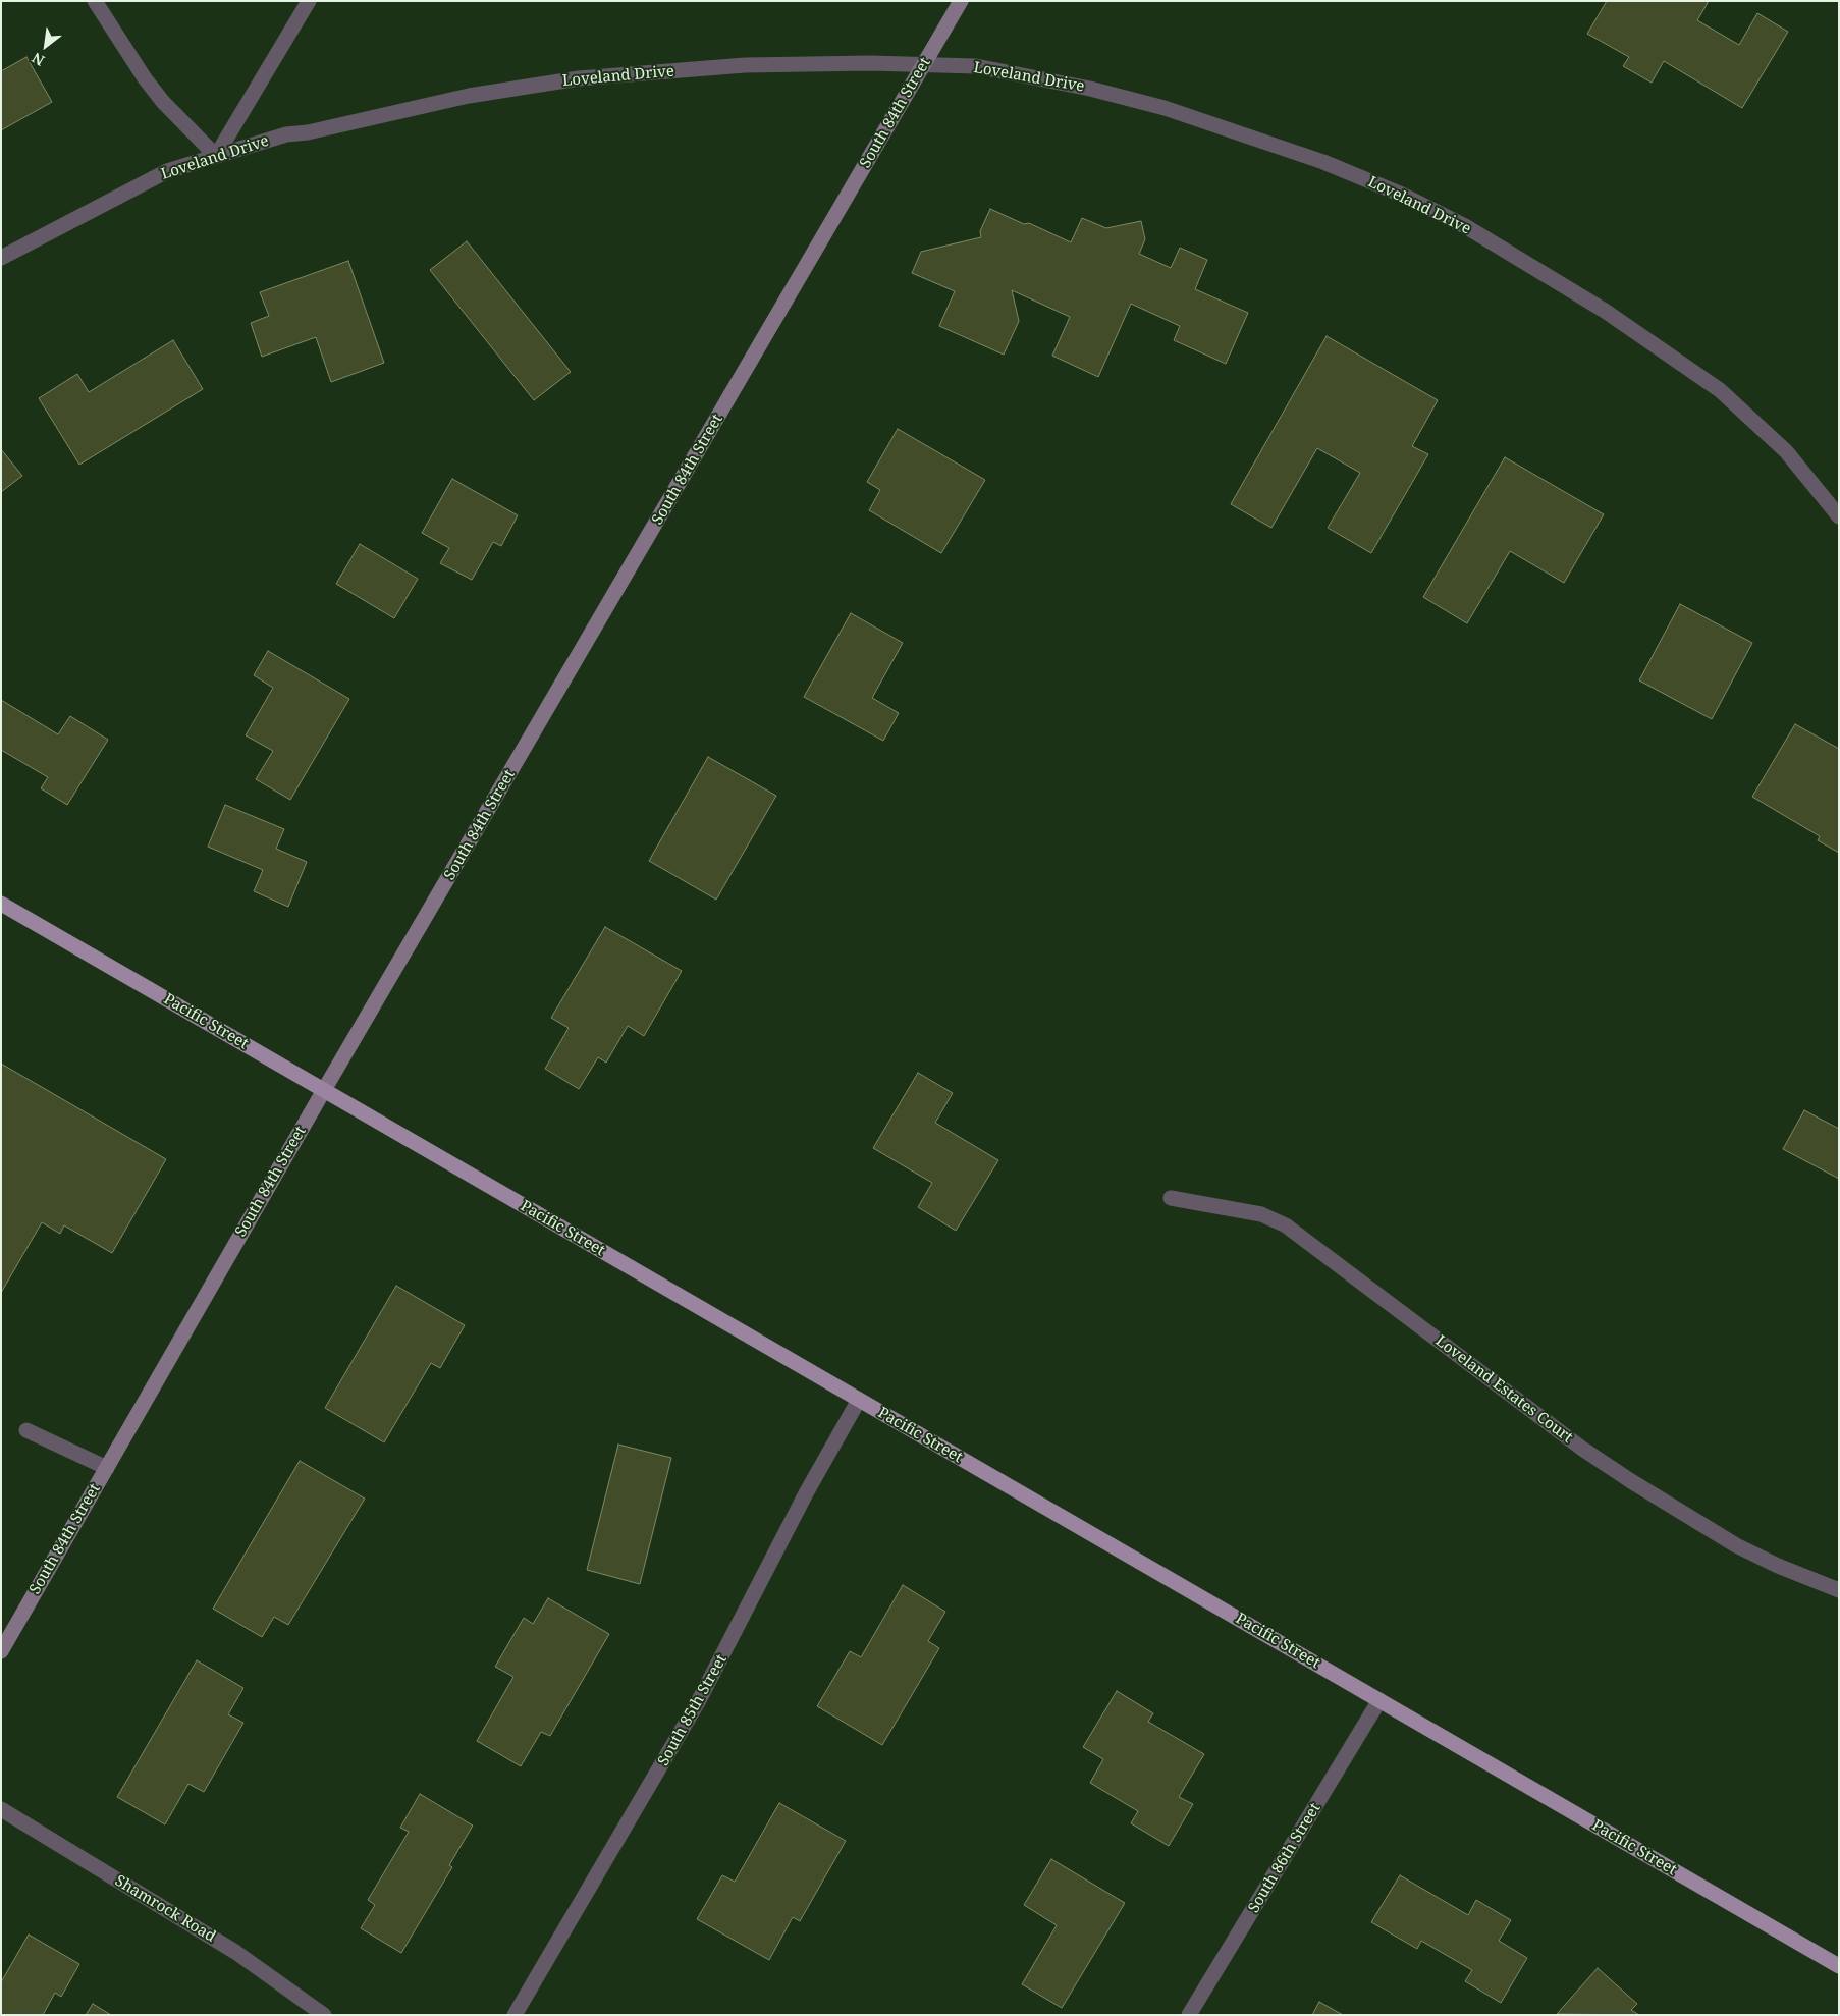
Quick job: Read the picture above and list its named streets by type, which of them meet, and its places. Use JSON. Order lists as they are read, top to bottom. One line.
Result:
{"streets":{"main road":["South 84th Street","Pacific Street"],"street":["Loveland Drive","Loveland Estates Court","South 85th Street","South 86th Street","Shamrock Road"]},"crossings":[["Loveland Drive","South 84th Street"],["South 84th Street","Pacific Street"],["Pacific Street","South 85th Street"],["Pacific Street","South 86th Street"]],"north":"bottom left"}
